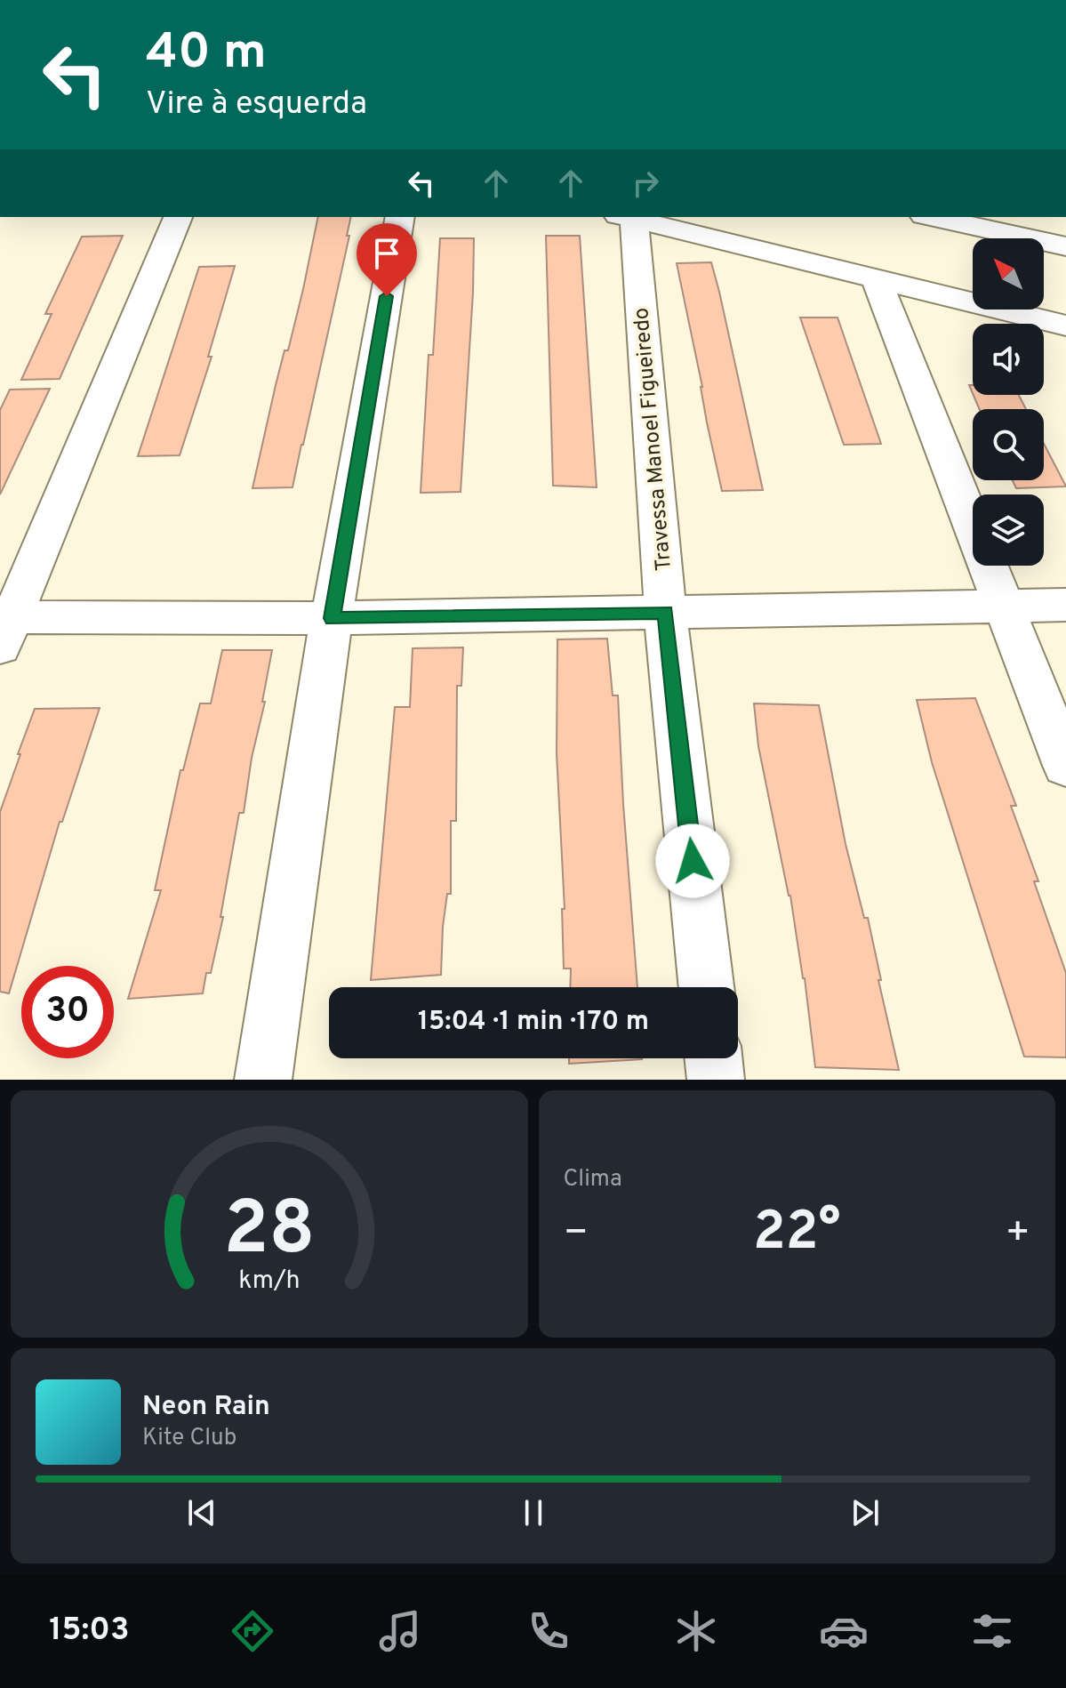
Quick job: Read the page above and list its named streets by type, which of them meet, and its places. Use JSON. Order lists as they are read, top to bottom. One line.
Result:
{"streets":{"street":["Travessa Manoel Figueiredo"]},"north":"top left","page":{"turn":["40 m","Vire à esquerda"],"limit":"30","trip":"15:04 · 1 min · 170 m","tile":"Clima","heat":["−","22°","+"],"song":["Neon Rain","Kite Club"],"tabs":"15:03","gauge":["28","km/h"]}}
